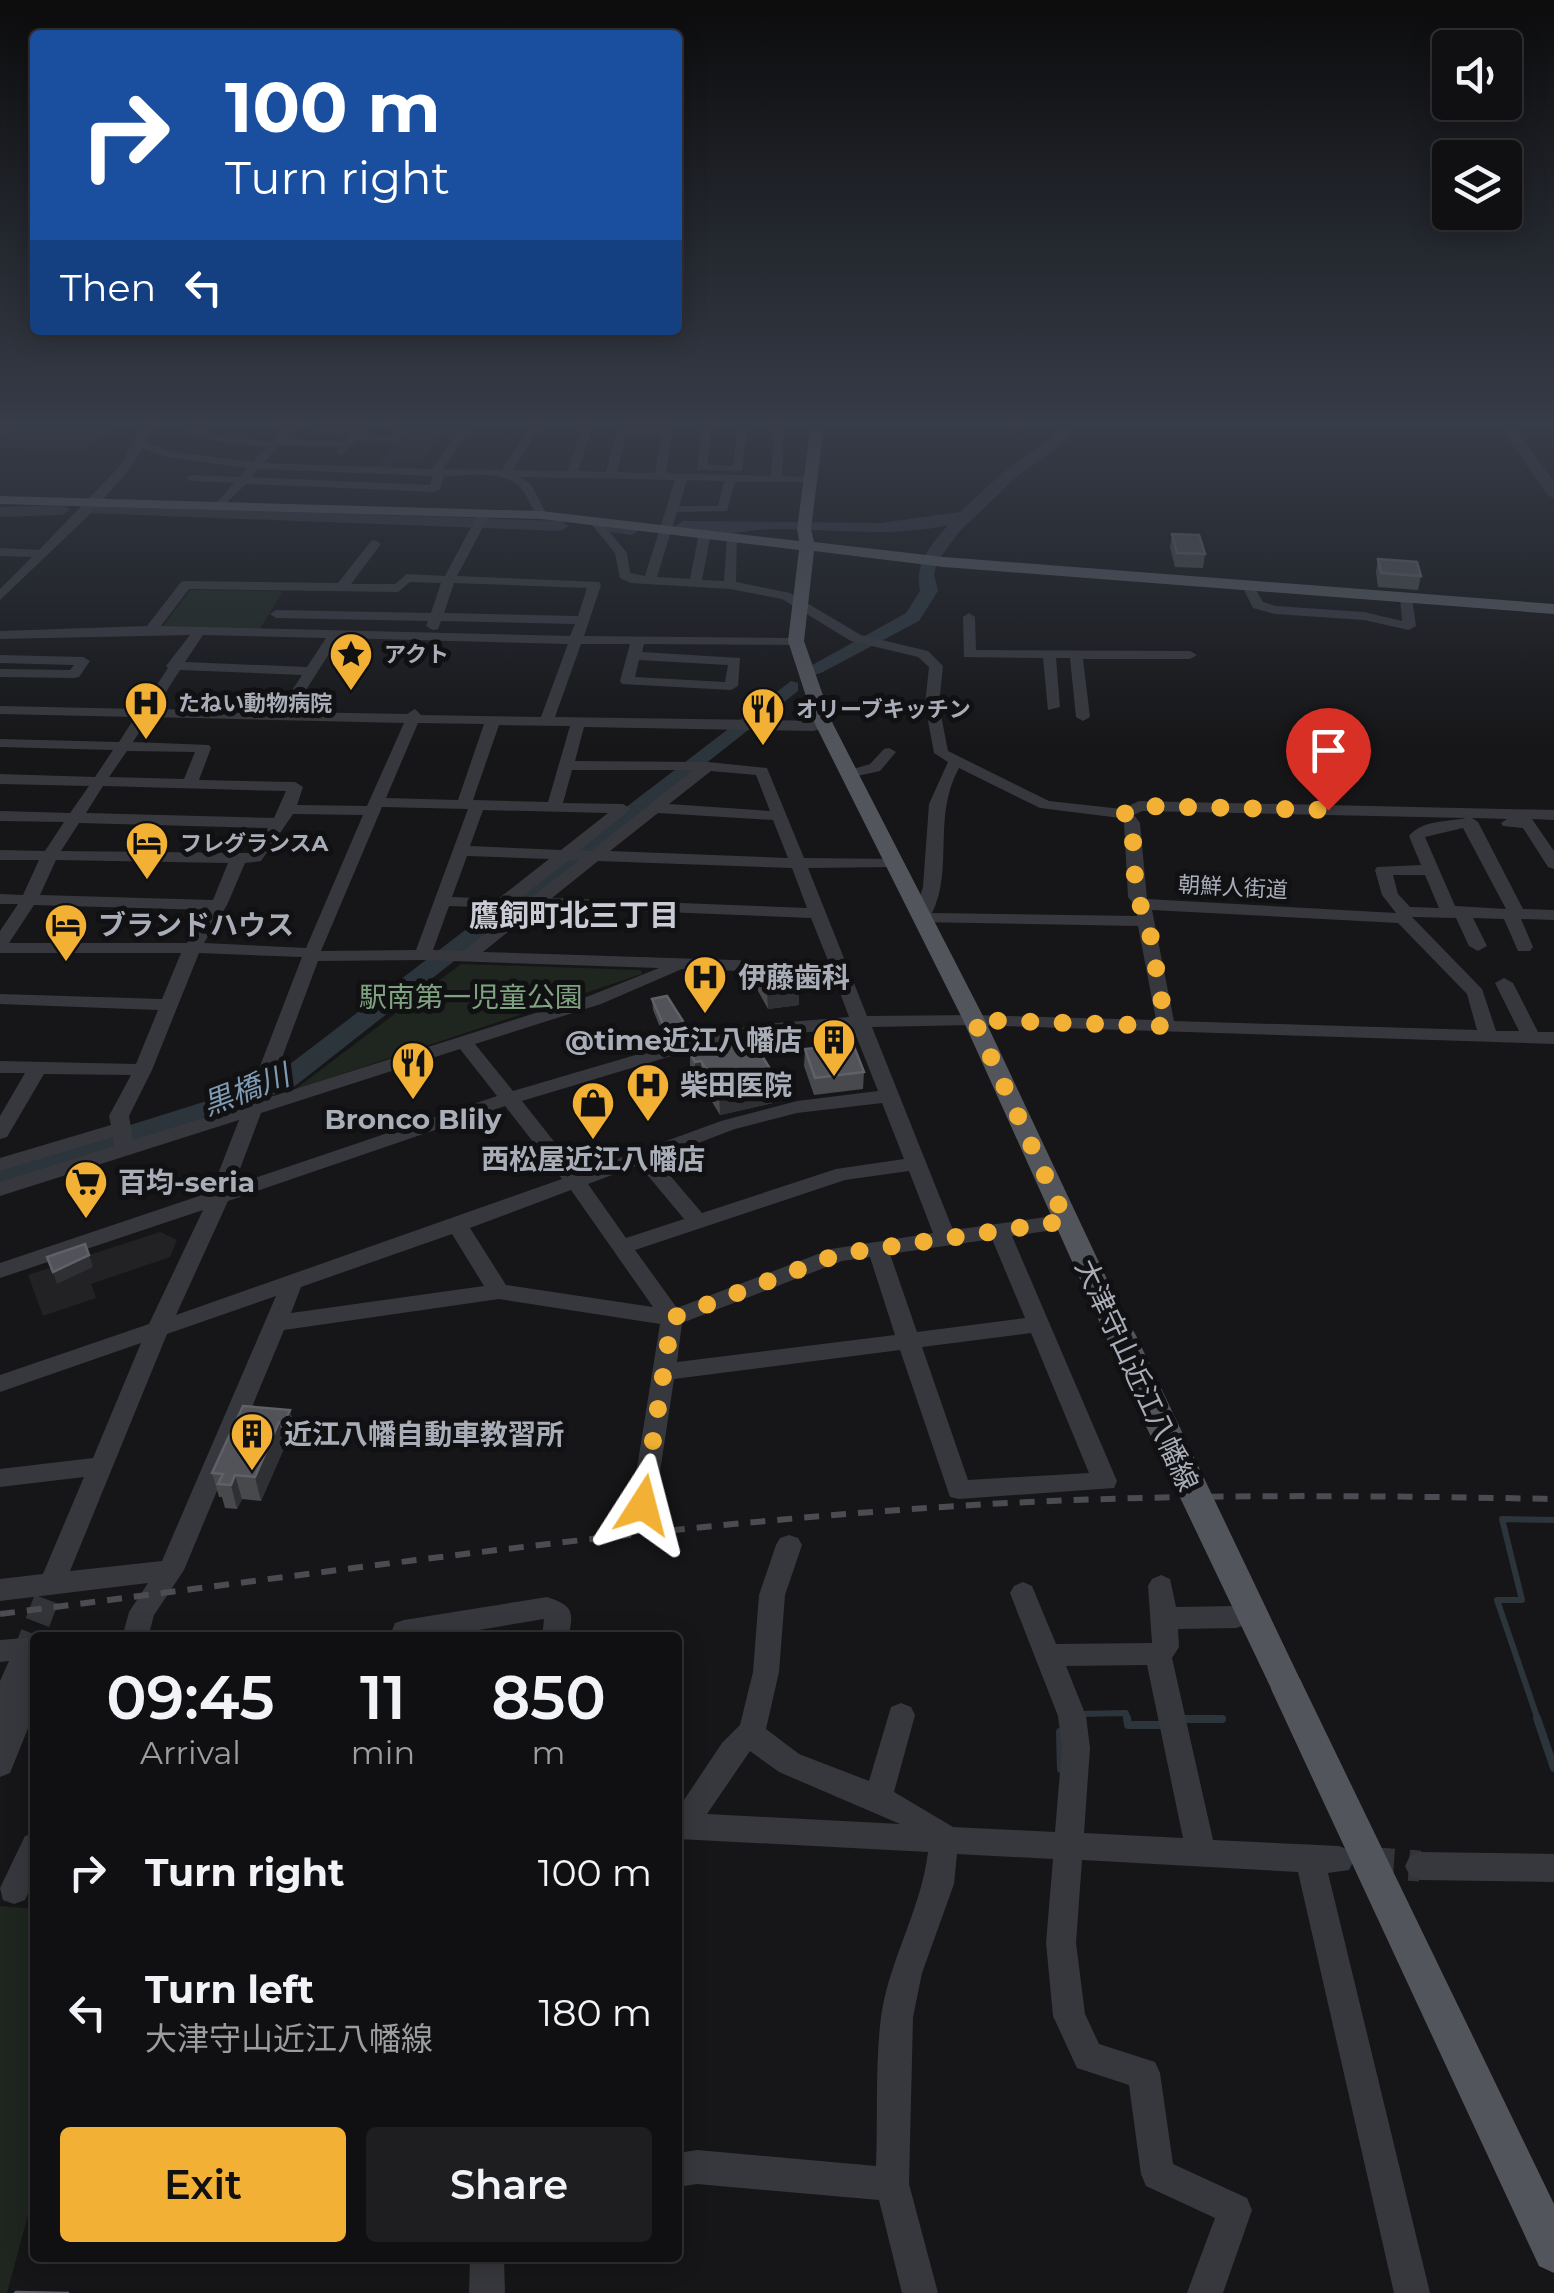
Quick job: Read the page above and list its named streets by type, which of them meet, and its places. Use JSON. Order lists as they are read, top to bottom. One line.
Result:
{"streets":{"main road":["大津守山近江八幡線"],"street":["朝鮮人街道"]},"districts":["鷹飼町北三丁目"],"water":["黒橋川"],"parks":["駅南第一児童公園"],"places":{"place":["アクト"],"hospital":["たねい動物病院","伊藤歯科","柴田医院"],"restaurant":["オリーブキッチン","Bronco Blily"],"hotel":["フレグランスA","ブランドハウス"],"building":["@time近江八幡店","近江八幡自動車教習所"],"shop":["西松屋近江八幡店"],"supermarket":["百均-seria"]},"page":{"turn":["100 m","Turn right"],"then":"Then","eta":["09:45","Arrival","11","min","850","m"],"list":[{"name":"Turn right","value":"100 m"},{"name":"Turn left","note":"大津守山近江八幡線","value":"180 m"}],"buttons":["Exit","Share"]}}
